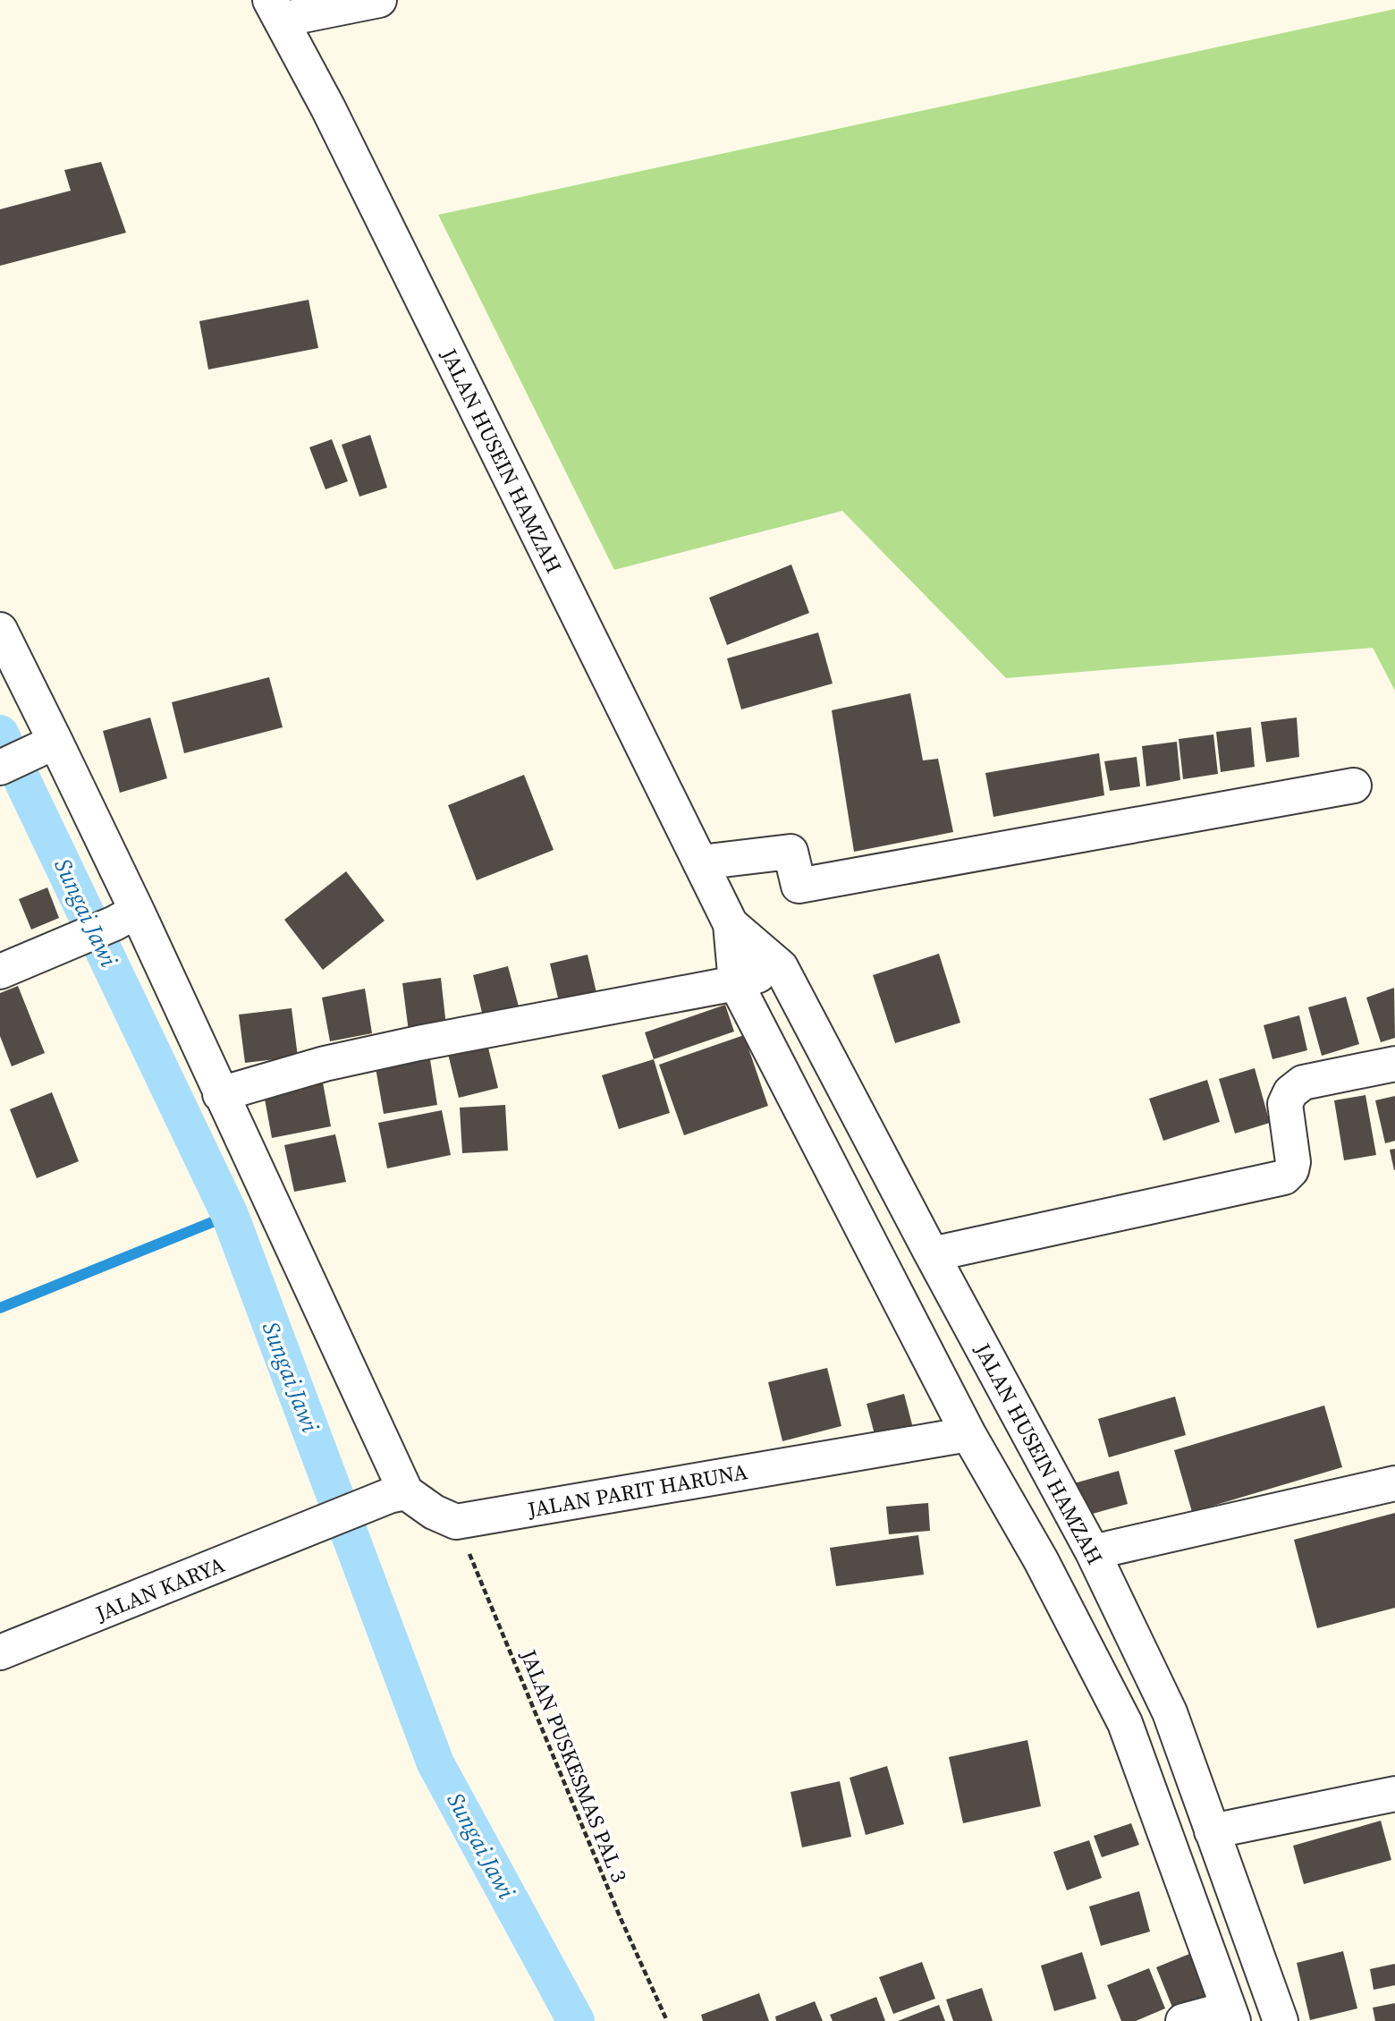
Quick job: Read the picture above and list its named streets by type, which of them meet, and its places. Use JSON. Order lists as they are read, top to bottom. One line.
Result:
{"streets":{"street":["JALAN HUSEIN HAMZAH","JALAN PARIT HARUNA","JALAN KARYA"],"path":["JALAN PUSKESMAS PAL 3"]},"crossings":[["JALAN HUSEIN HAMZAH","JALAN PARIT HARUNA"],["JALAN PARIT HARUNA","JALAN PUSKESMAS PAL 3"]],"water":["Sungai Jawi"]}
